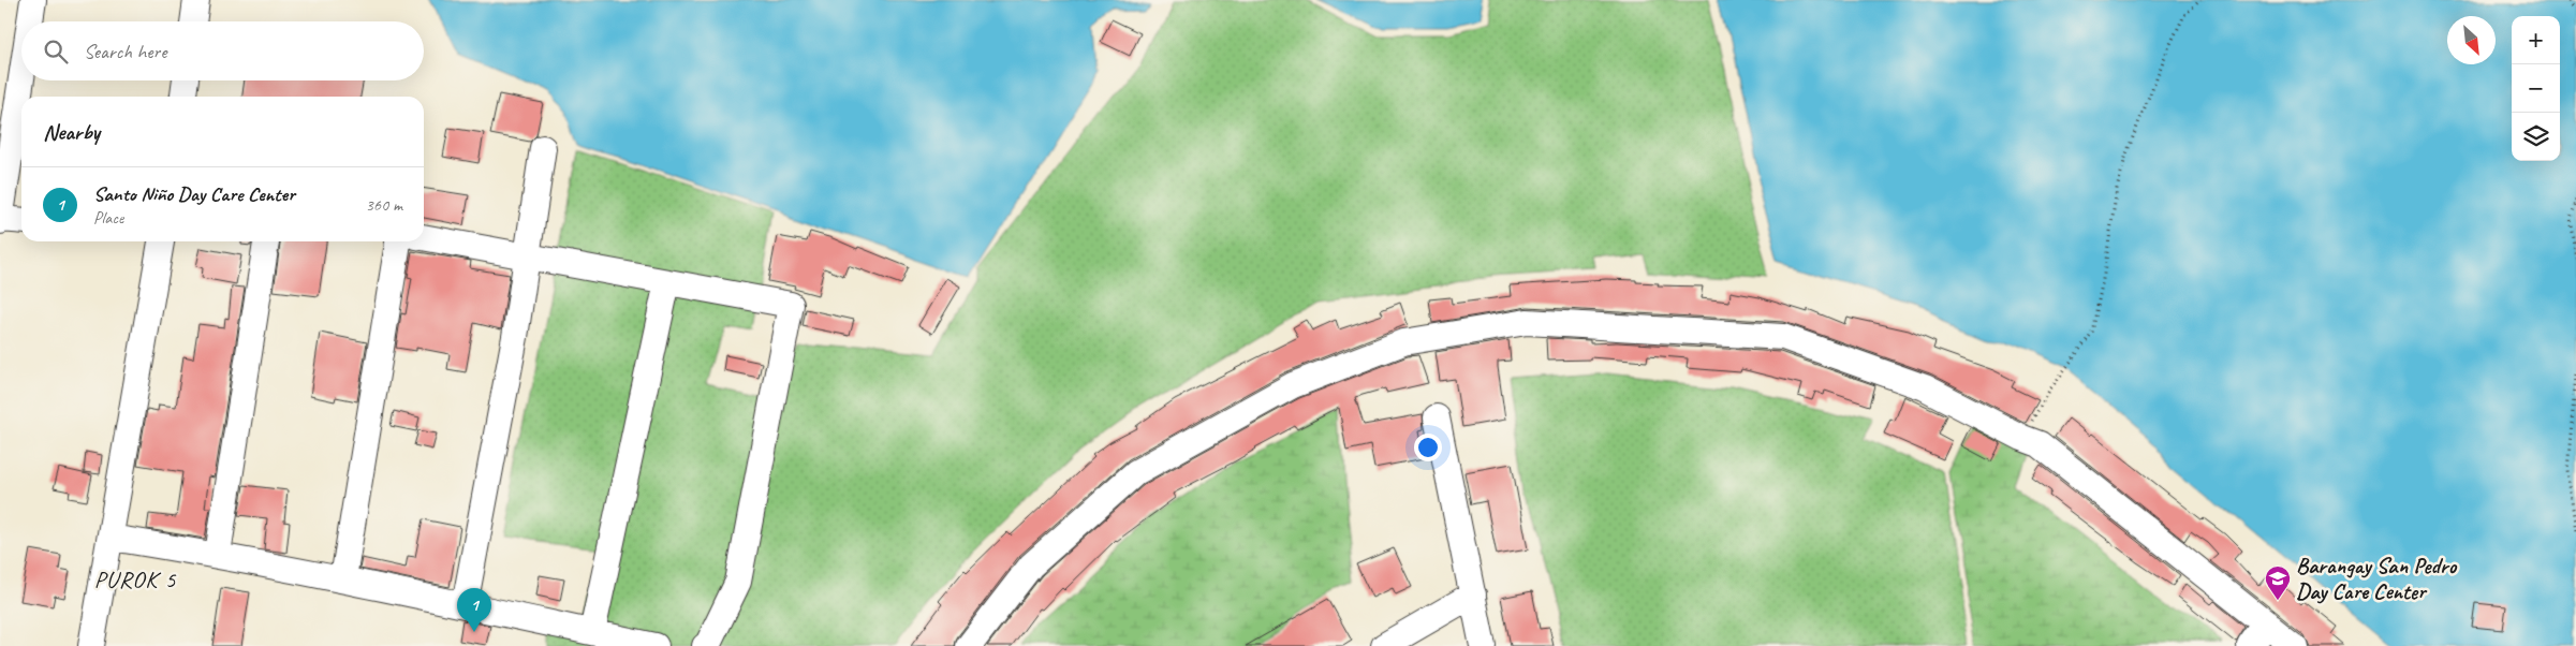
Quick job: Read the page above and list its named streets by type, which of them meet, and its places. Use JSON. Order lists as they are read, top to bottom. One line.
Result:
{"districts":["PUROK 5"],"places":{"school or university":["Barangay San Pedro Day Care Center"]},"north":"bottom right","page":{"map_buttons":["+","−"],"search":"Search here","heading":"Nearby","list":[{"mark":"1","name":"Santo Niño Day Care Center","note":"Place","value":"360 m"}],"pins":"1"}}
